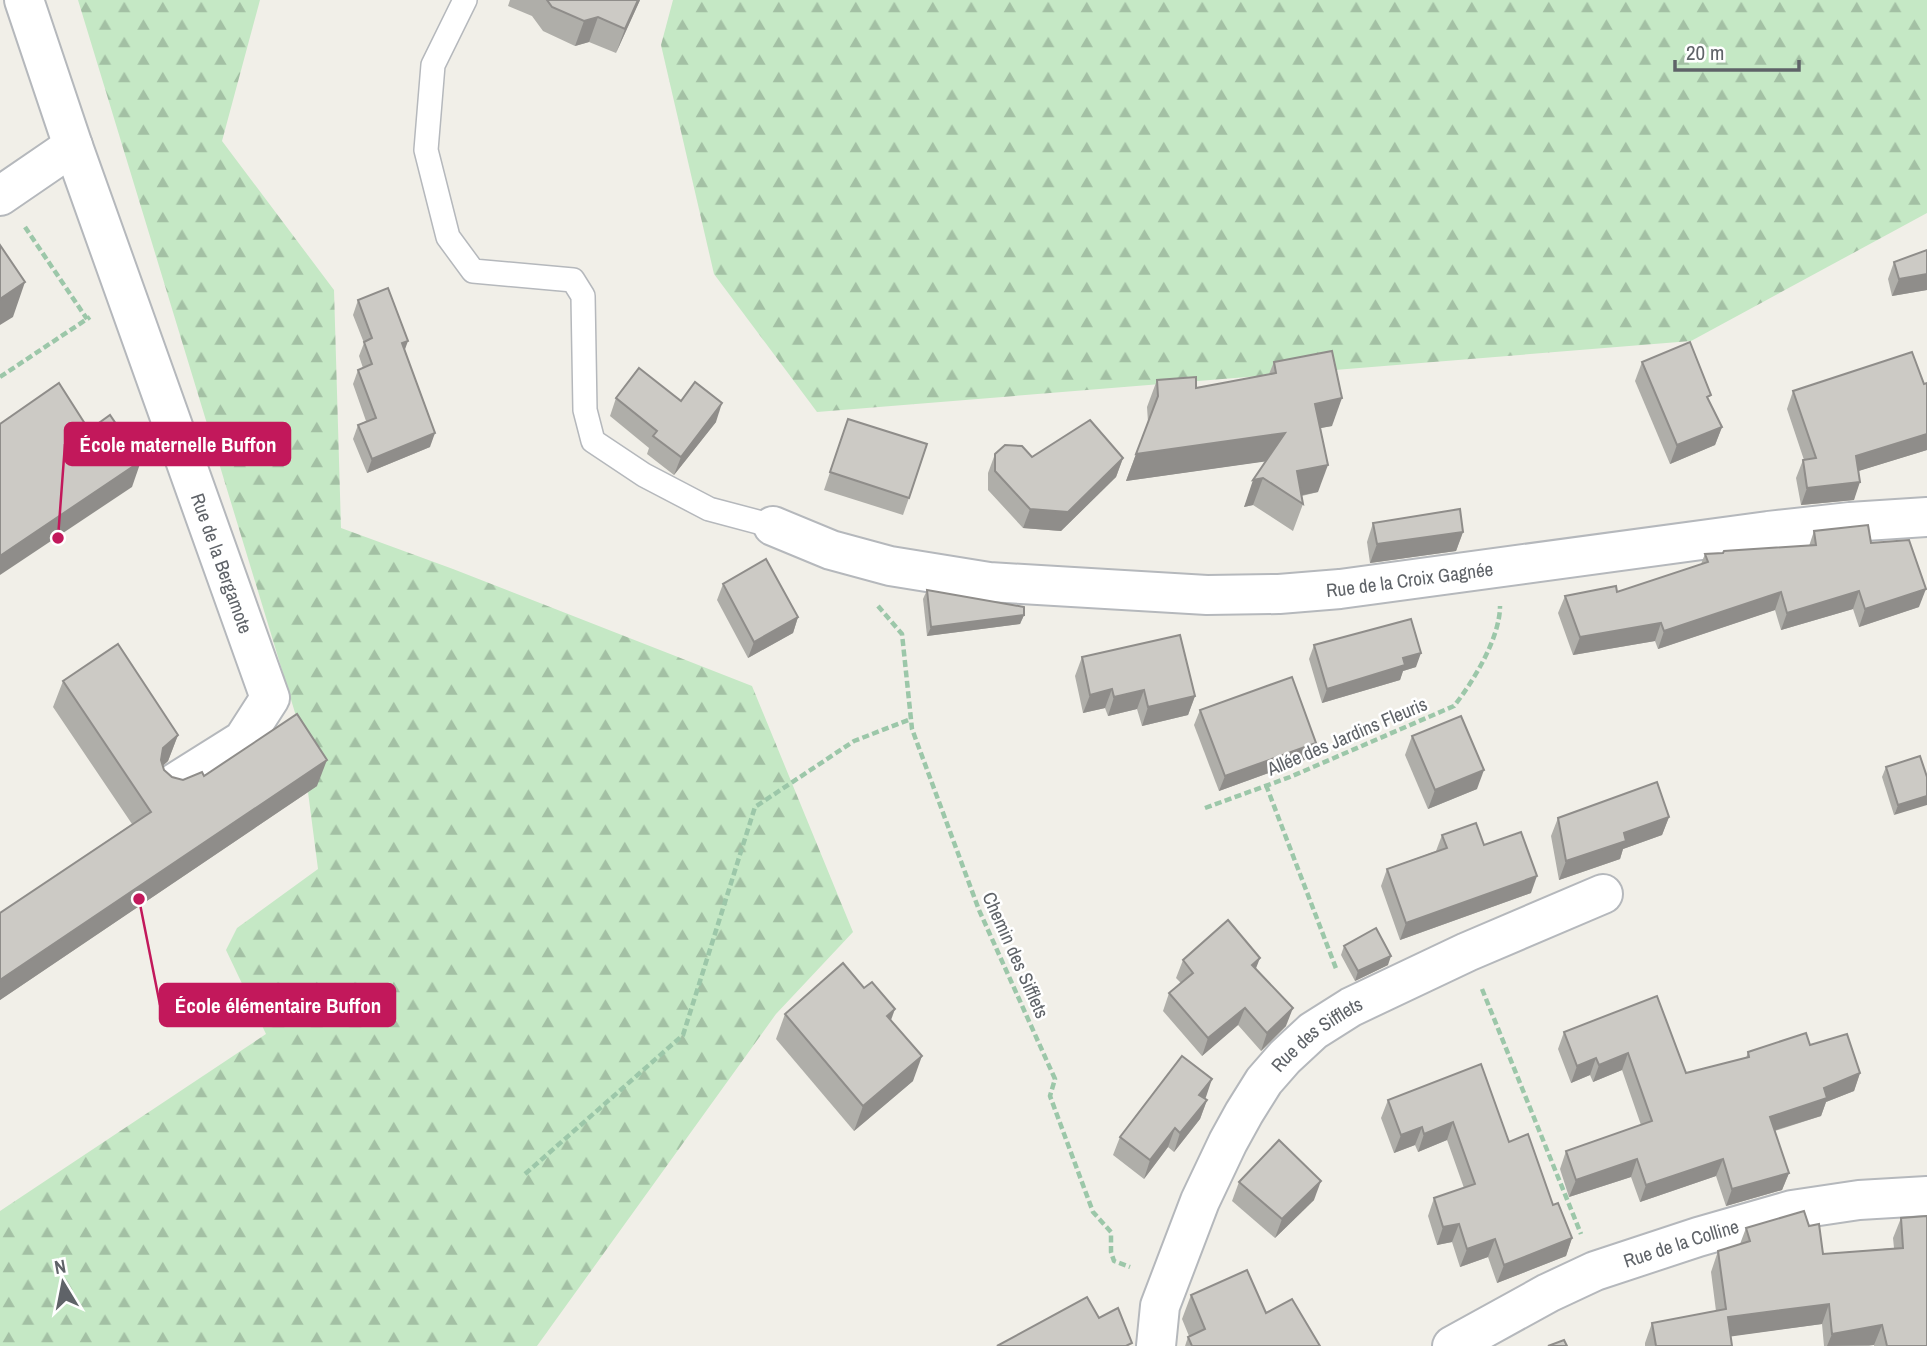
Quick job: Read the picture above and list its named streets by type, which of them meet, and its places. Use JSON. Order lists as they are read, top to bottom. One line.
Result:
{"streets":{"street":["Rue de la Bergamote","Rue de la Croix Gagnée","Rue des Sifflets","Rue de la Colline"],"path":["Allée des Jardins Fleuris","Chemin des Sifflets"]},"crossings":[["Chemin des Sifflets","Rue des Sifflets"]],"places":["École maternelle Buffon","École élémentaire Buffon"],"scale_bar":"20 m","north":"top"}
